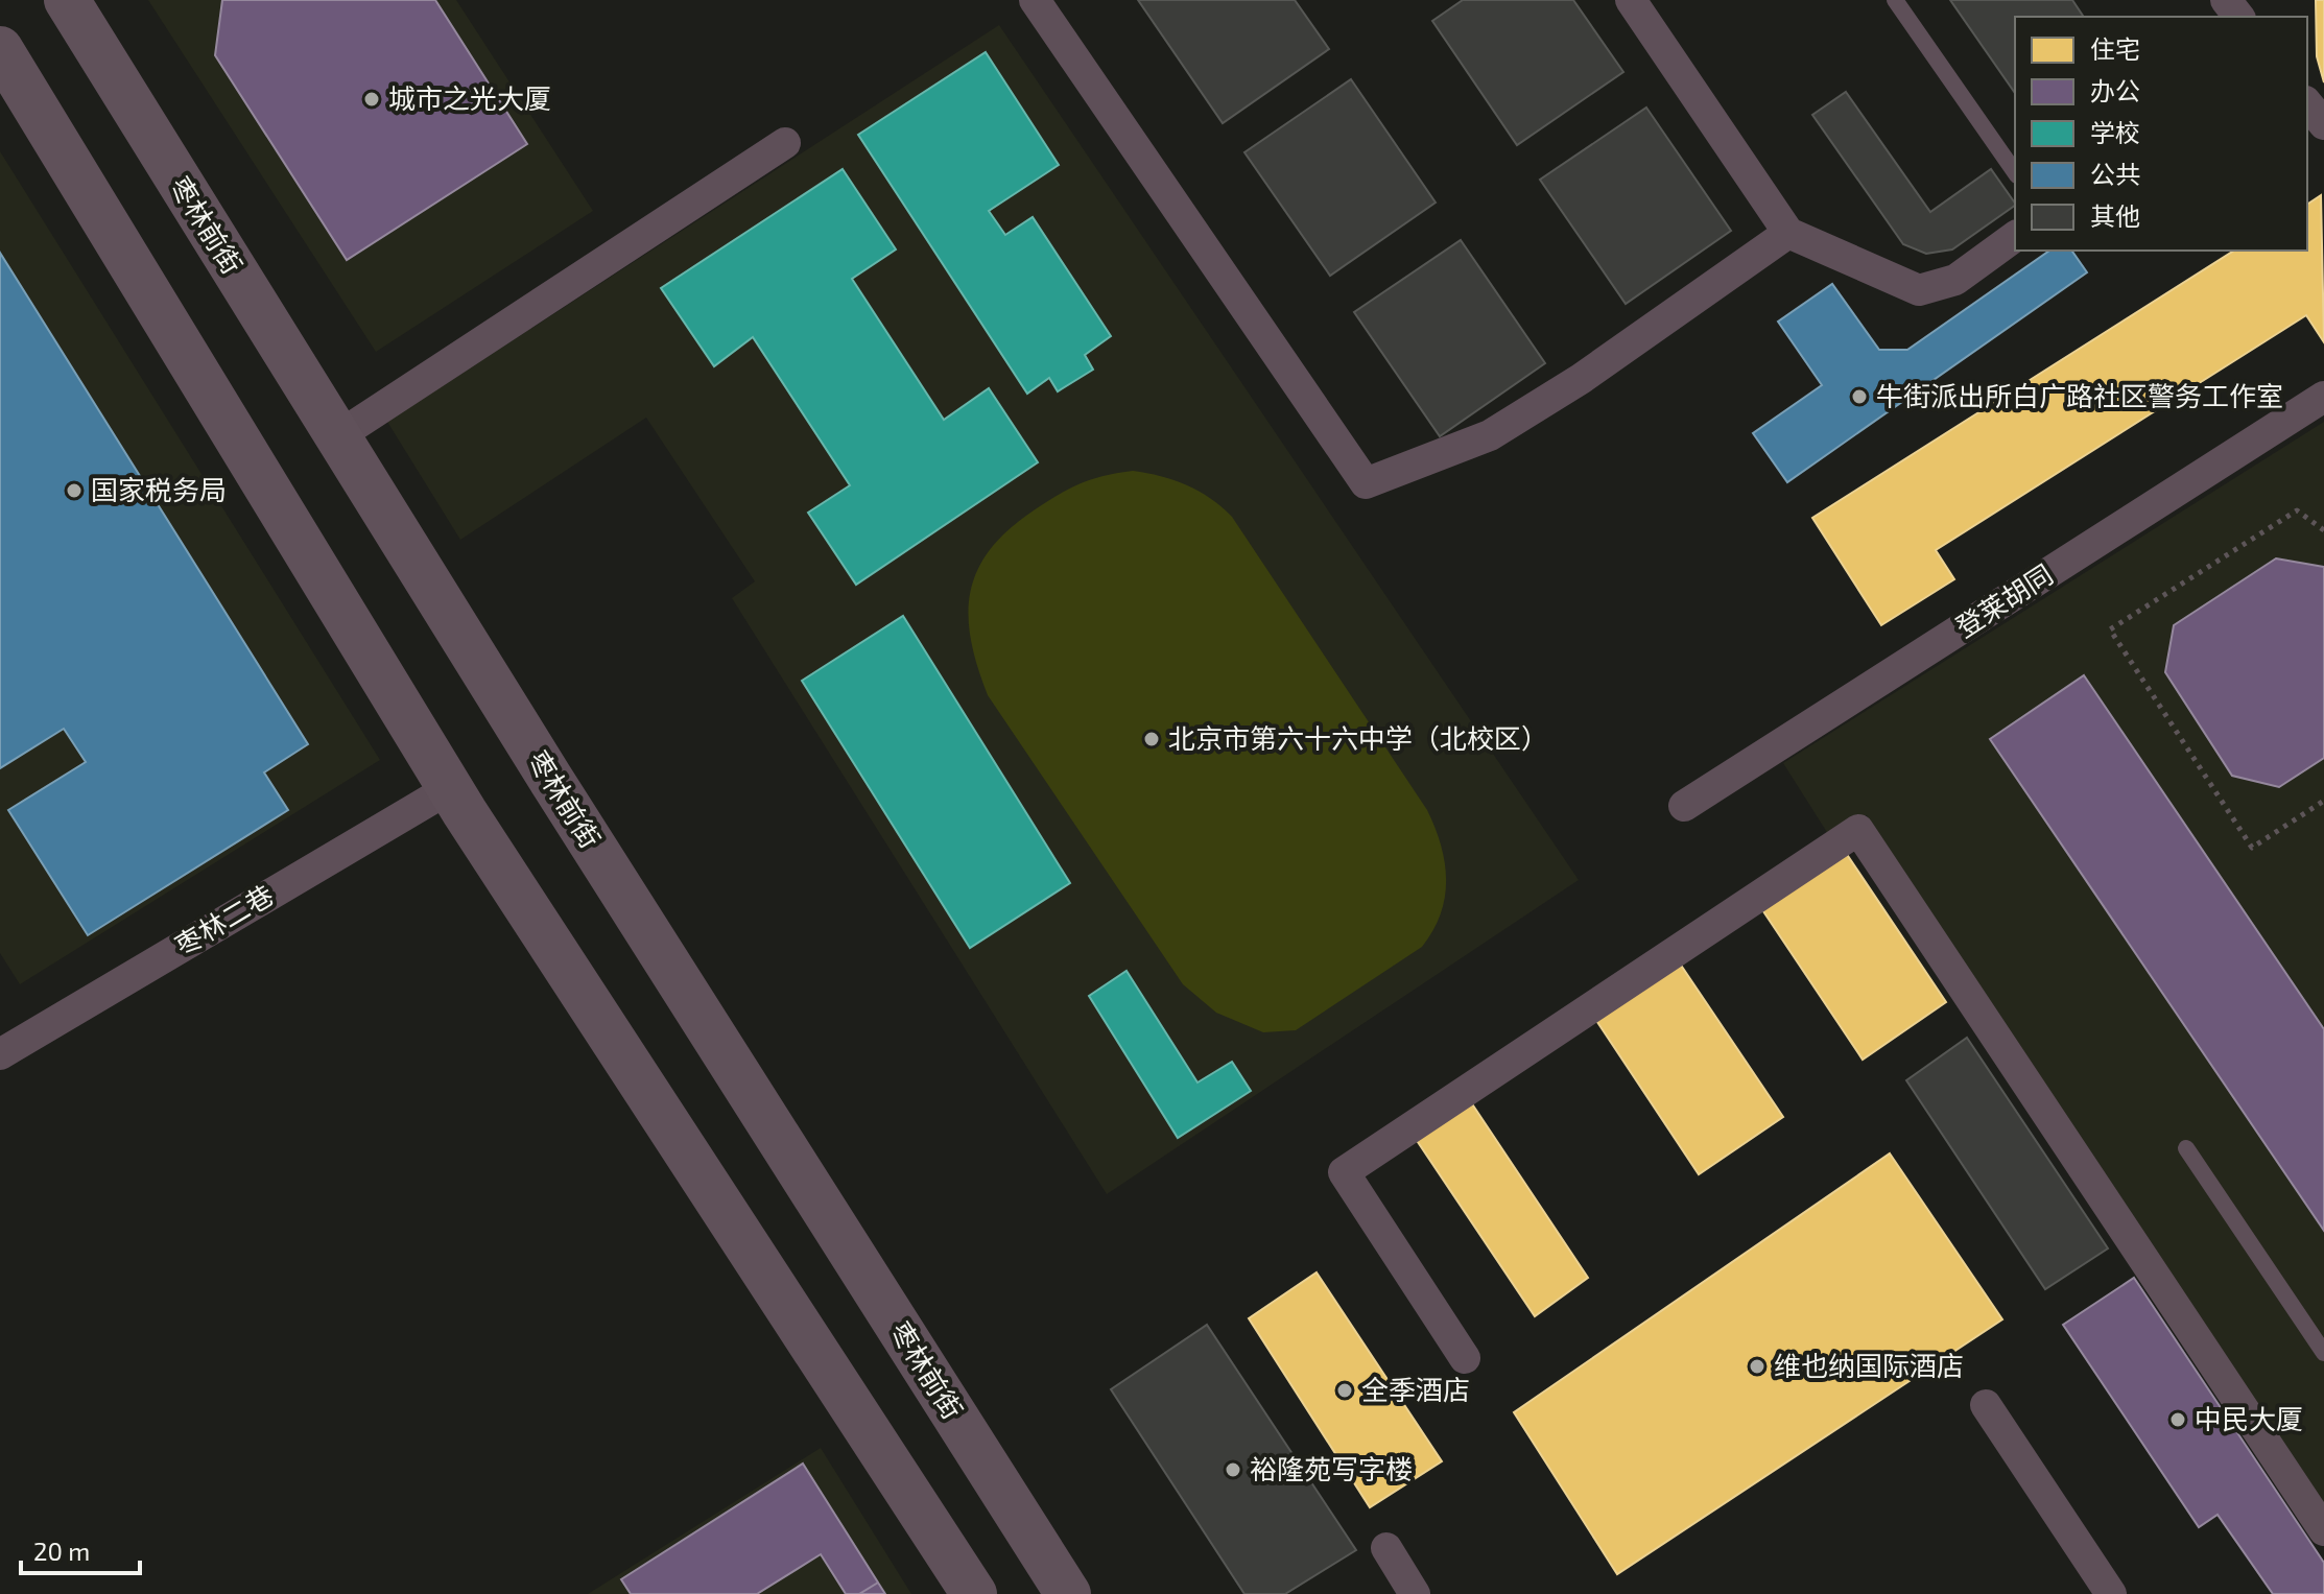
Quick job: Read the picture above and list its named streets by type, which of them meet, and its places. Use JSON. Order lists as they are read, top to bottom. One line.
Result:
{"streets":{"main road":["枣林前街"],"street":["登莱胡同","枣林二巷"]},"places":["城市之光大厦","牛街派出所白广路社区警务工作室","国家税务局","北京市第六十六中学（北校区）","维也纳国际酒店","全季酒店","中民大厦","裕隆苑写字楼"],"legend":["住宅","办公","学校","公共","其他"],"scale_bar":"20 m"}
